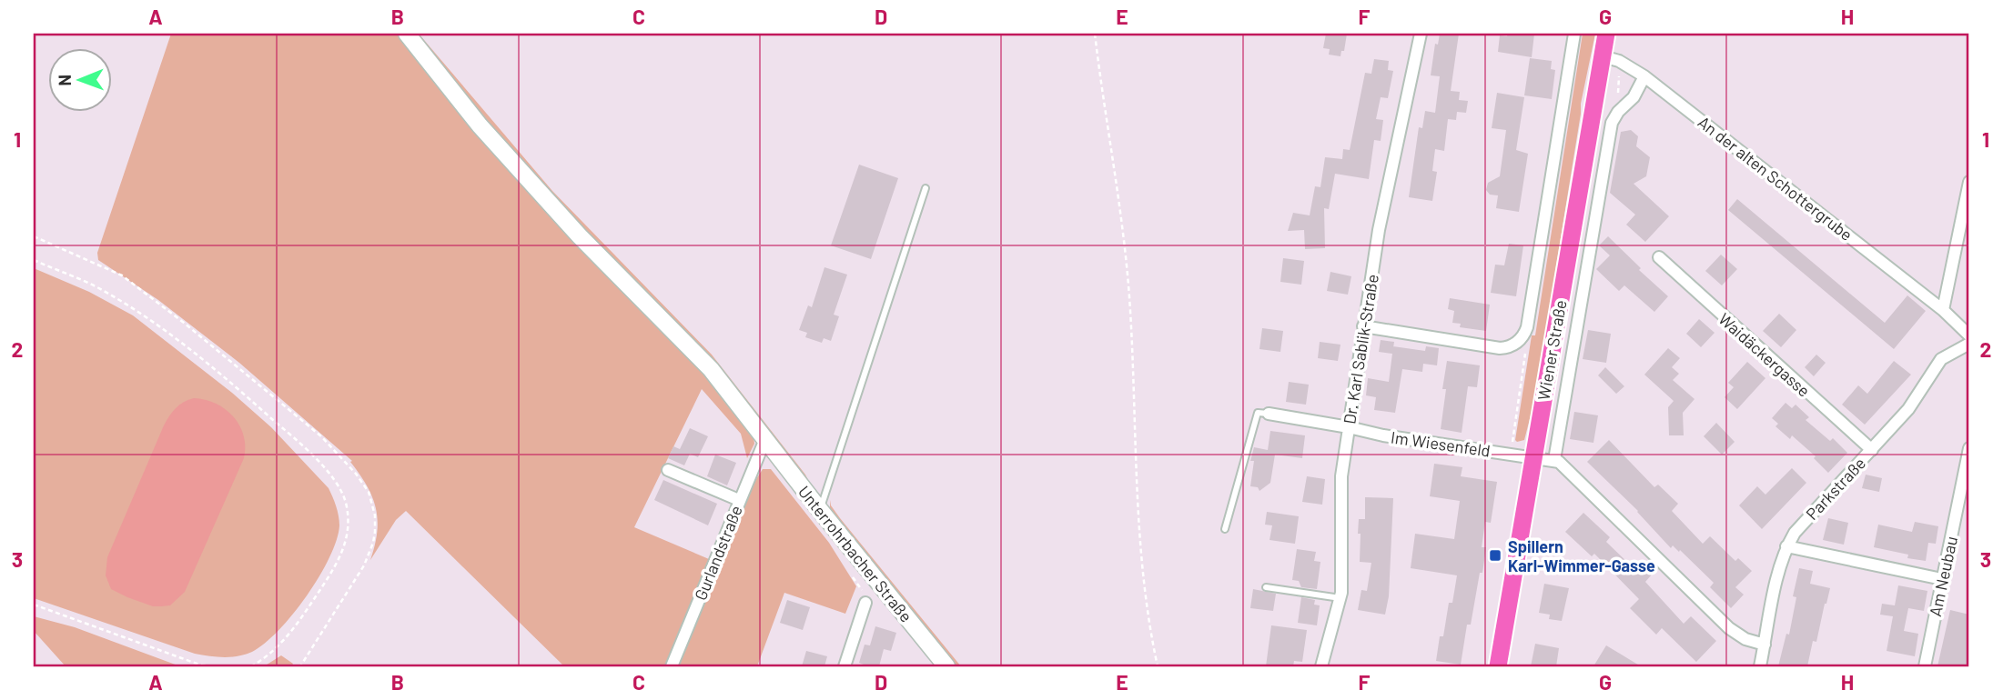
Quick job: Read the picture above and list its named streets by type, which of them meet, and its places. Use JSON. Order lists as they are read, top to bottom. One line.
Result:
{"streets":{"main road":["Wiener Straße","Unterrohrbacher Straße"],"street":["An der alten Schottergrube","Dr. Karl Sablik-Straße","Waidäckergasse","Im Wiesenfeld","Parkstraße","Gurlandstraße","Am Neubau"]},"crossings":[["An der alten Schottergrube","Wiener Straße"],["Dr. Karl Sablik-Straße","Wiener Straße"],["Dr. Karl Sablik-Straße","Im Wiesenfeld"],["Wiener Straße","Im Wiesenfeld"],["Waidäckergasse","Parkstraße"],["Gurlandstraße","Unterrohrbacher Straße"]],"places":{"transit":["Spillern Karl-Wimmer-Gasse"]},"north":"left","grid":{"columns":["A","B","C","D","E","F","G","H"],"rows":["1","2","3"]}}
